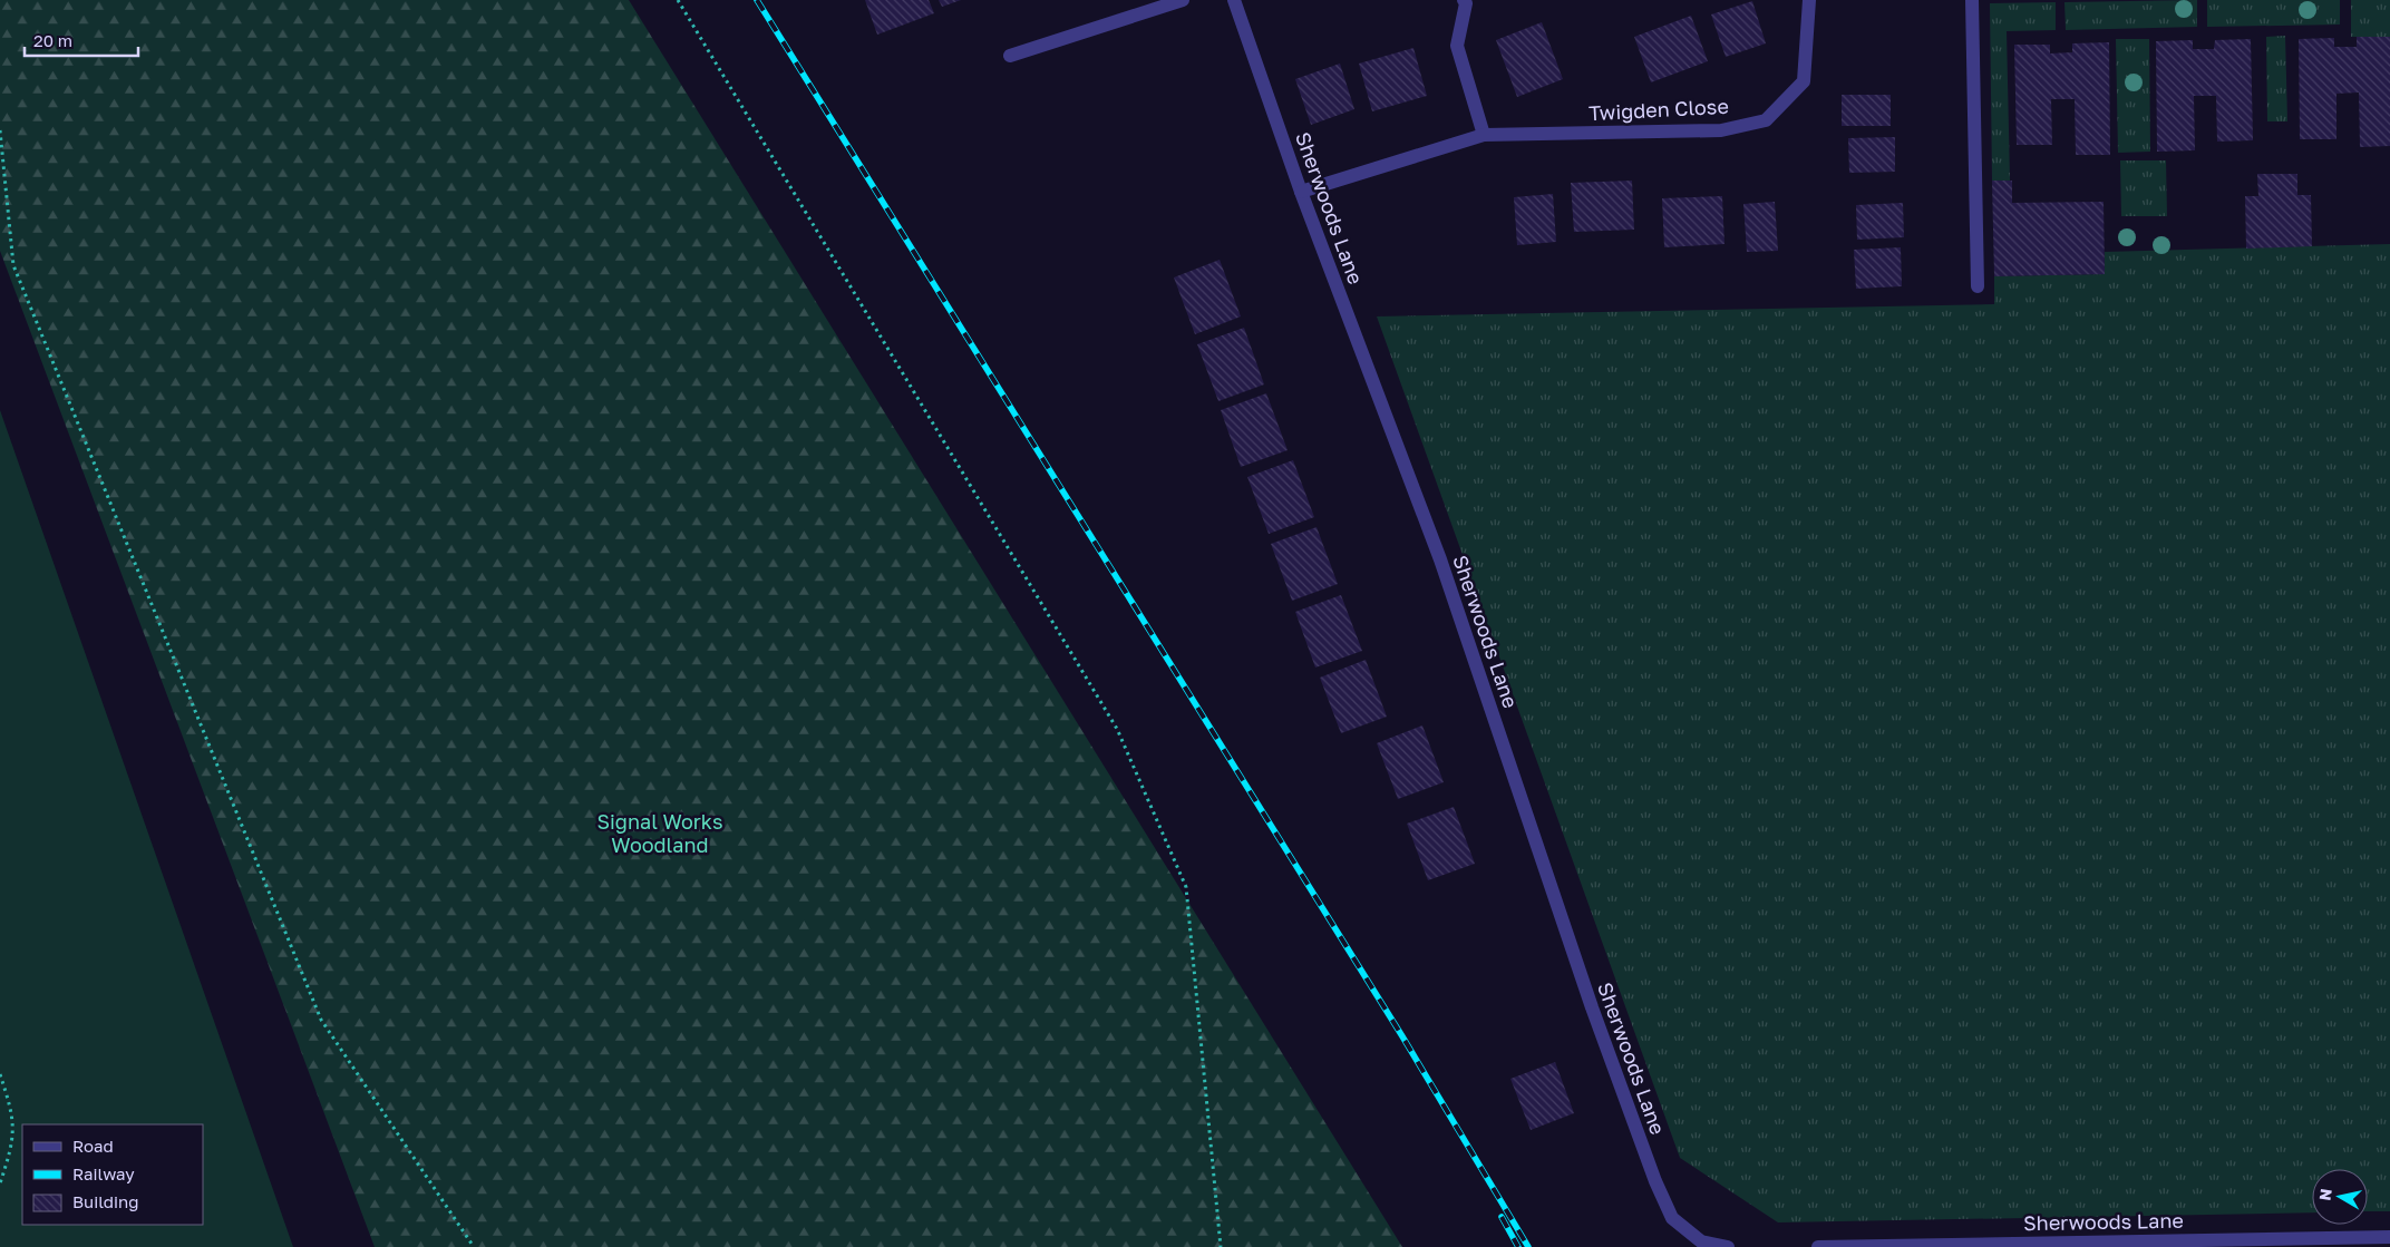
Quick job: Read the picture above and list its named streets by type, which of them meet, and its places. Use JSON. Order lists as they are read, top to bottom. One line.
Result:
{"streets":{"street":["Twigden Close","Sherwoods Lane"]},"crossings":[["Twigden Close","Sherwoods Lane"]],"parks":["Signal Works Woodland"],"legend":["Road","Railway","Building"],"scale_bar":"20 m","north":"left"}
